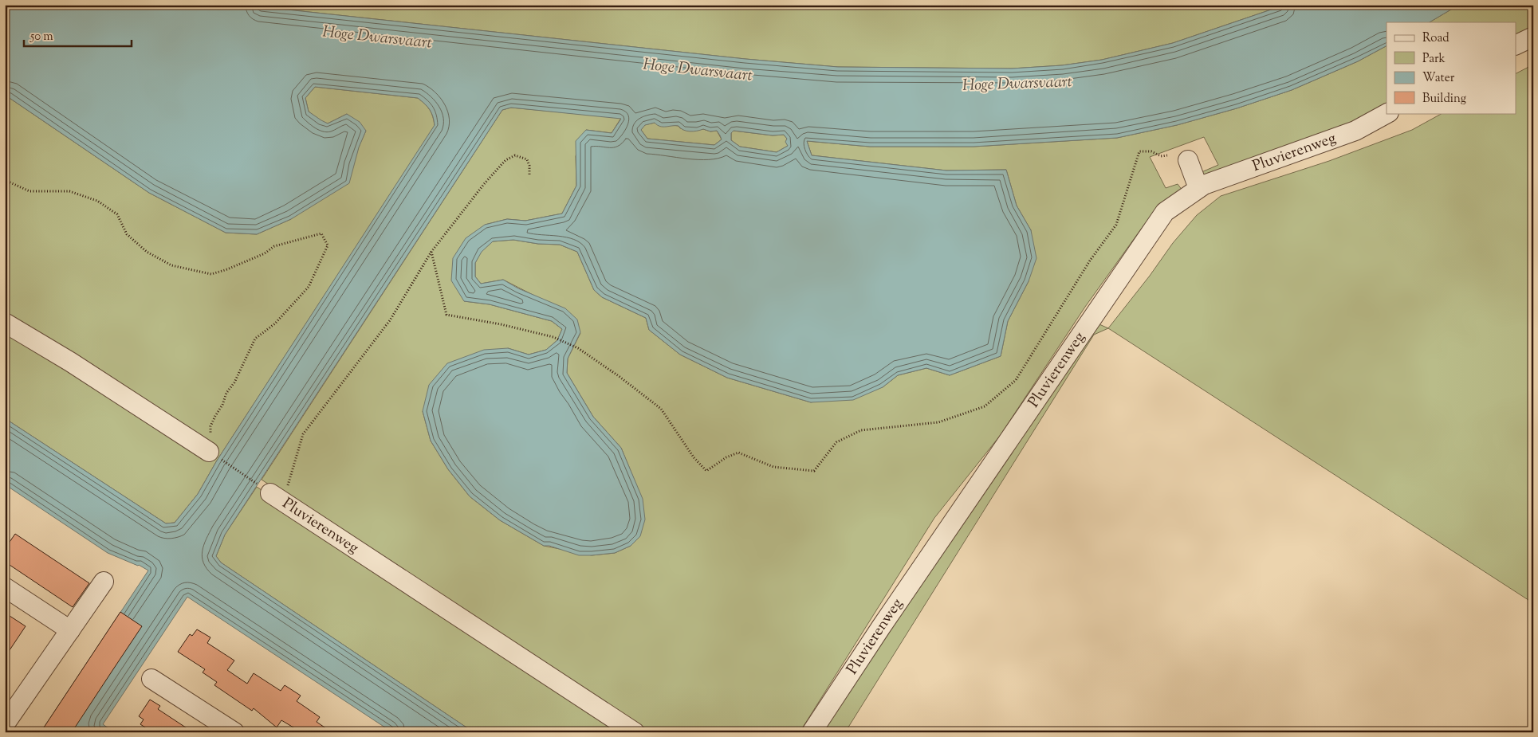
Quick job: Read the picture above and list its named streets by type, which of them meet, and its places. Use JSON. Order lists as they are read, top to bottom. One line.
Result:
{"streets":{"street":["Pluvierenweg"]},"water":["Hoge Dwarsvaart"],"legend":["Road","Park","Water","Building"],"scale_bar":"50 m"}
